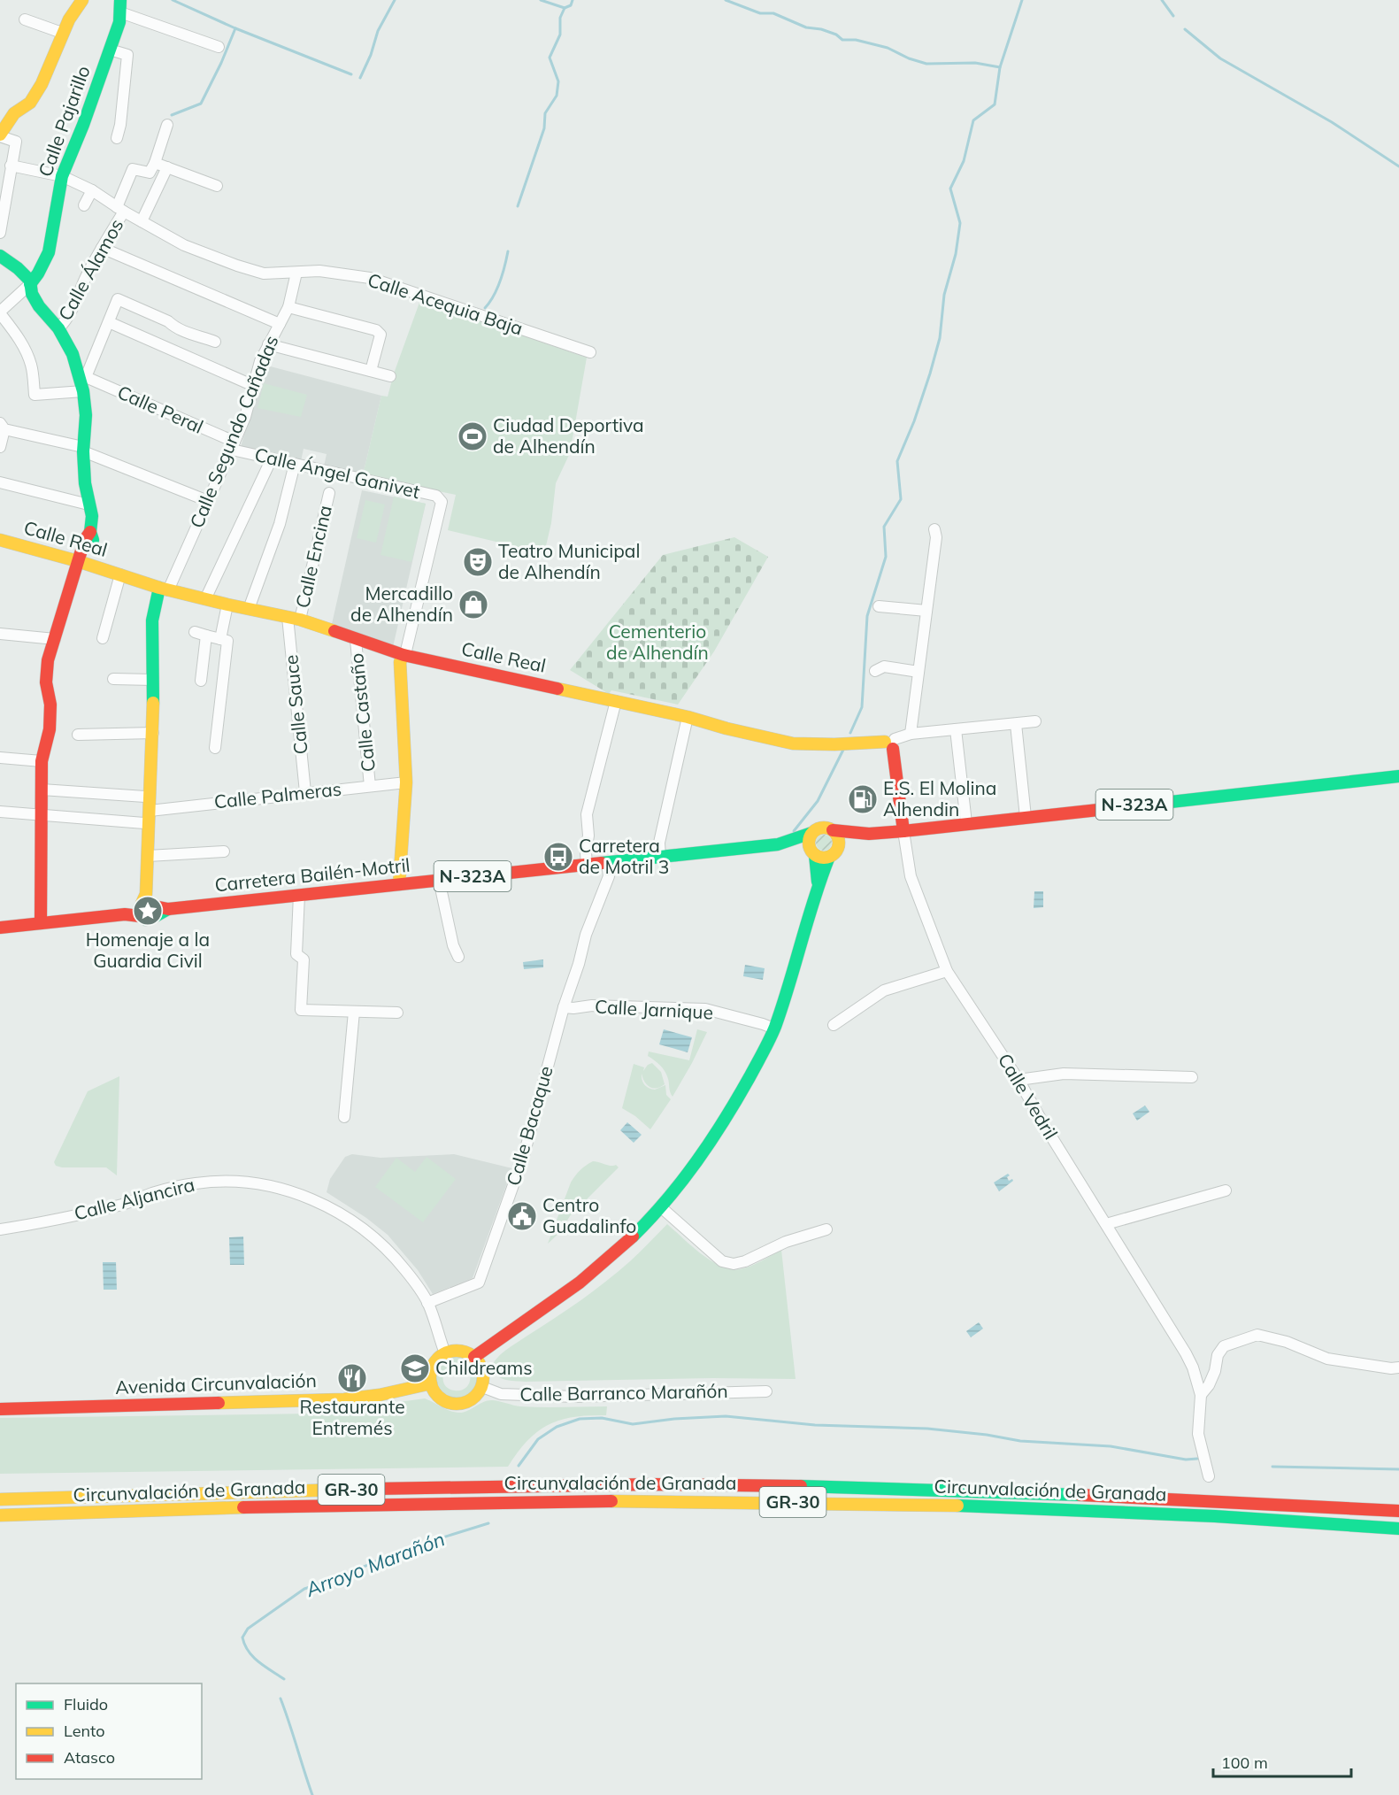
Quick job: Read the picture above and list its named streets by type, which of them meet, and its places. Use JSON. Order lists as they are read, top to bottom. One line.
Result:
{"streets":{"main road":["Calle Pajarillo","Calle Real","N-323A","Carretera Bailén-Motril","Avenida Circunvalación","Circunvalación de Granada","GR-30"],"street":["Calle Álamos","Calle Acequia Baja","Calle Peral","Calle Segundo Cañadas","Calle Ángel Ganivet","Calle Encina","Calle Sauce","Calle Castaño","Calle Palmeras","Calle Jarnique","Calle Vedril","Calle Bacaque","Calle Aljancira","Calle Barranco Marañón"]},"crossings":[["Calle Pajarillo","Calle Acequia Baja"],["Calle Álamos","Calle Acequia Baja"],["Calle Acequia Baja","Calle Segundo Cañadas"],["Calle Peral","Calle Segundo Cañadas"],["Calle Peral","Calle Ángel Ganivet"],["Calle Segundo Cañadas","Calle Ángel Ganivet"],["Calle Segundo Cañadas","Calle Real"],["Calle Ángel Ganivet","Calle Real"],["Calle Real","Calle Encina"],["Calle Real","Calle Sauce"],["Calle Real","Calle Castaño"],["Calle Encina","Calle Sauce"],["Calle Sauce","Calle Palmeras"],["Calle Castaño","Calle Palmeras"],["N-323A","Carretera Bailén-Motril"],["N-323A","Calle Vedril"],["Carretera Bailén-Motril","Calle Bacaque"],["Calle Jarnique","Calle Bacaque"],["Calle Bacaque","Calle Aljancira"],["Calle Aljancira","Avenida Circunvalación"],["Calle Aljancira","Calle Barranco Marañón"],["Avenida Circunvalación","Calle Barranco Marañón"]],"water":["Arroyo Marañón"],"parks":["Cementerio de Alhendín"],"places":{"sports":["Ciudad Deportiva de Alhendín"],"theatre":["Teatro Municipal de Alhendín"],"shop":["Mercadillo de Alhendín"],"fuel station":["E.S. El Molina Alhendin"],"bus stop":["Carretera de Motril 3"],"place":["Homenaje a la Guardia Civil"],"public building":["Centro Guadalinfo"],"school or university":["Childreams"],"restaurant":["Restaurante Entremés"]},"legend":["Fluido","Lento","Atasco"],"scale_bar":"100 m"}
